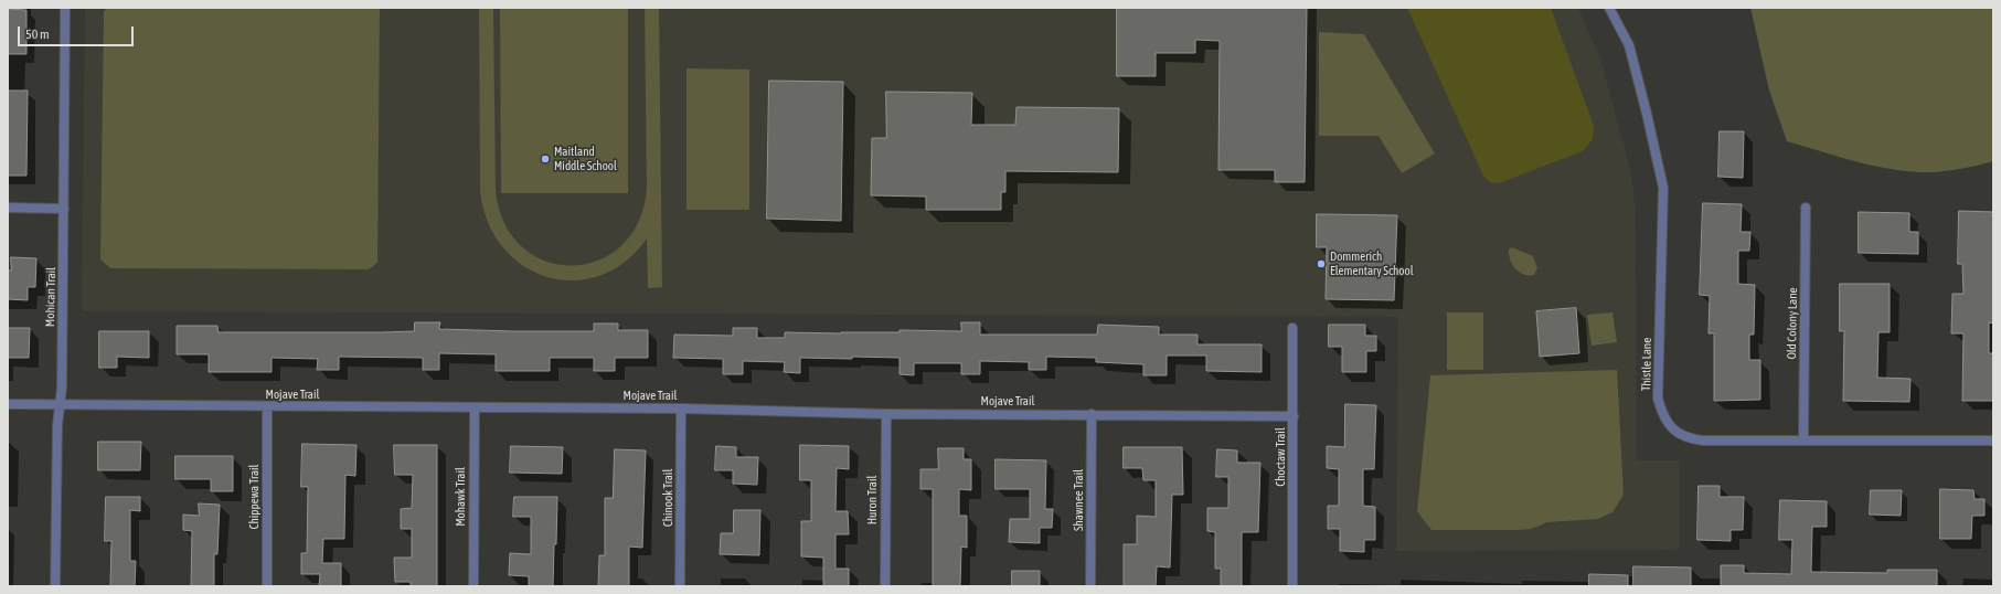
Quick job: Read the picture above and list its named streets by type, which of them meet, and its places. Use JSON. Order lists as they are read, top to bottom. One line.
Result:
{"streets":{"street":["Mohican Trail","Old Colony Lane","Thistle Lane","Mojave Trail","Choctaw Trail","Chippewa Trail","Mohawk Trail","Chinook Trail","Huron Trail","Shawnee Trail"]},"crossings":[["Mohican Trail","Mojave Trail"],["Old Colony Lane","Thistle Lane"],["Mojave Trail","Choctaw Trail"],["Mojave Trail","Chippewa Trail"],["Mojave Trail","Mohawk Trail"],["Mojave Trail","Chinook Trail"],["Mojave Trail","Huron Trail"],["Mojave Trail","Shawnee Trail"]],"places":["Maitland Middle School","Dommerich Elementary School"],"scale_bar":"50 m"}
